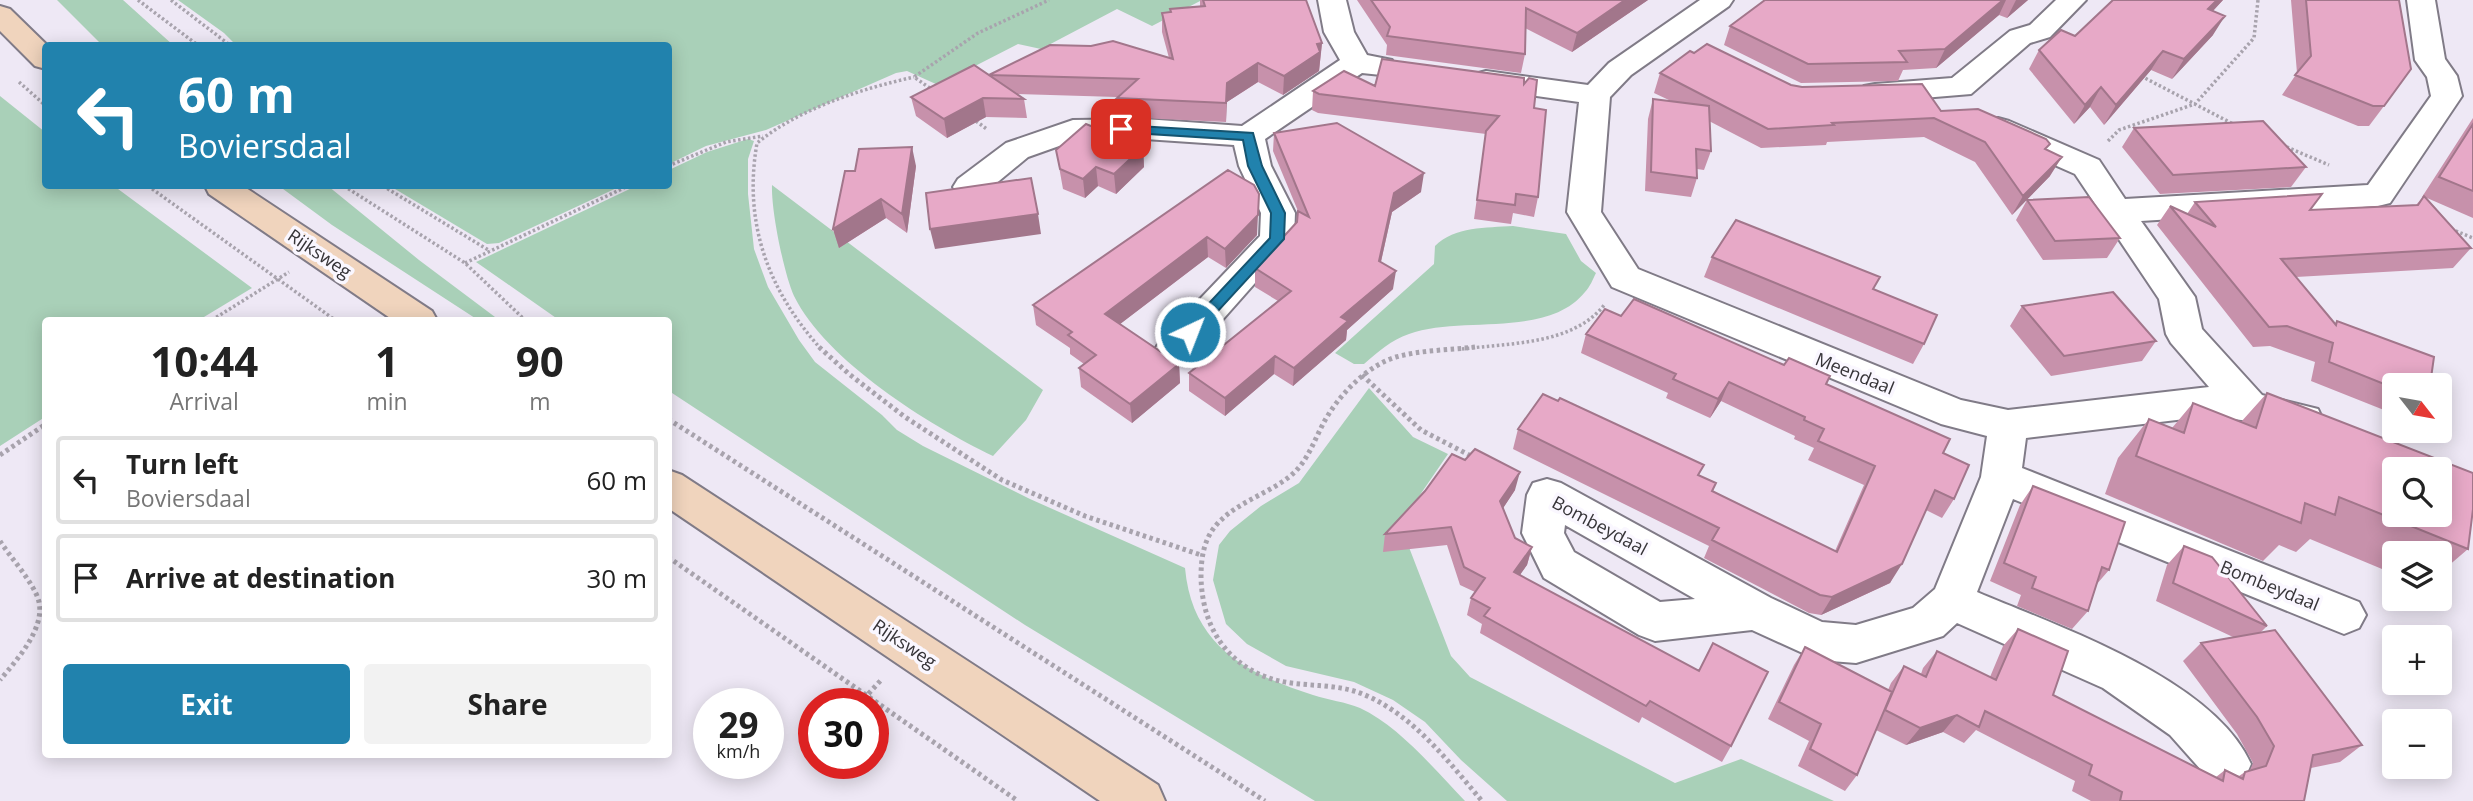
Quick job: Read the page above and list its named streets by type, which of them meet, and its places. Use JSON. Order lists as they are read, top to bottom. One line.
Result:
{"streets":{"main road":["Rijksweg"],"street":["Meendaal","Bombeydaal"]},"north":"bottom right","page":{"turn":["60 m","Boviersdaal"],"eta":["10:44","Arrival","1","min","90","m"],"map_buttons":["+","−"],"list":[{"name":"Turn left","note":"Boviersdaal","value":"60 m"},{"name":"Arrive at destination","value":"30 m"}],"buttons":["Exit","Share"],"speed":"29 km/h","limit":"30"}}
